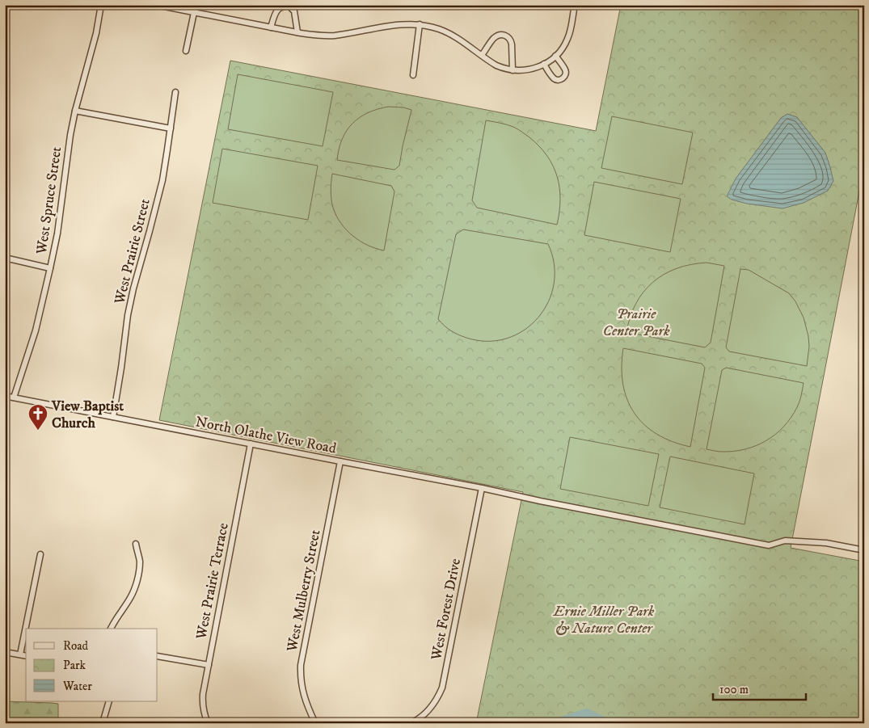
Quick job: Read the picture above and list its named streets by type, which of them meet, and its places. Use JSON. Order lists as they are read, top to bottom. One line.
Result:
{"streets":{"street":["West Spruce Street","West Prairie Street","North Olathe View Road","West Prairie Terrace","West Mulberry Street","West Forest Drive"]},"crossings":[["West Spruce Street","North Olathe View Road"],["West Prairie Street","North Olathe View Road"],["North Olathe View Road","West Prairie Terrace"],["North Olathe View Road","West Mulberry Street"],["North Olathe View Road","West Forest Drive"]],"parks":["Prairie Center Park","Ernie Miller Park & Nature Center"],"places":{"church":["View Baptist Church"]},"legend":["Road","Park","Water"],"scale_bar":"100 m"}
